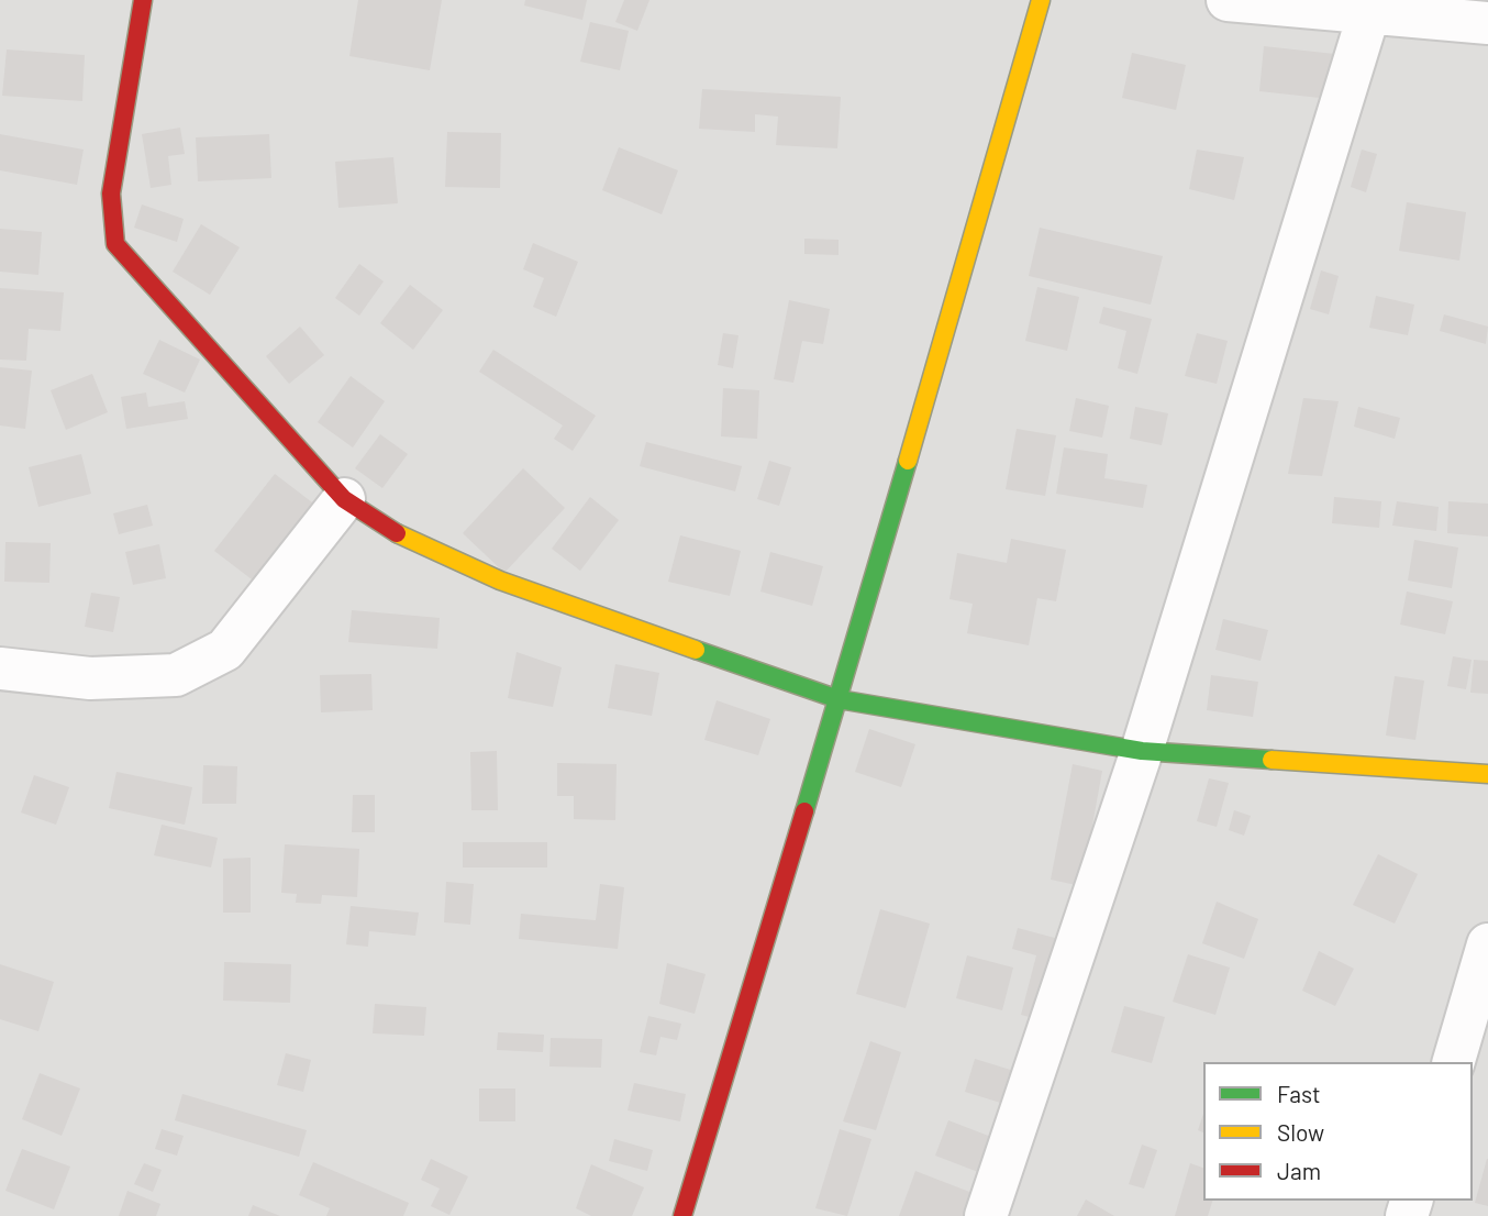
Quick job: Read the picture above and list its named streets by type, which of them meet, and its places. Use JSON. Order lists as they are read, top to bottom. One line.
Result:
{"legend":["Fast","Slow","Jam"]}
